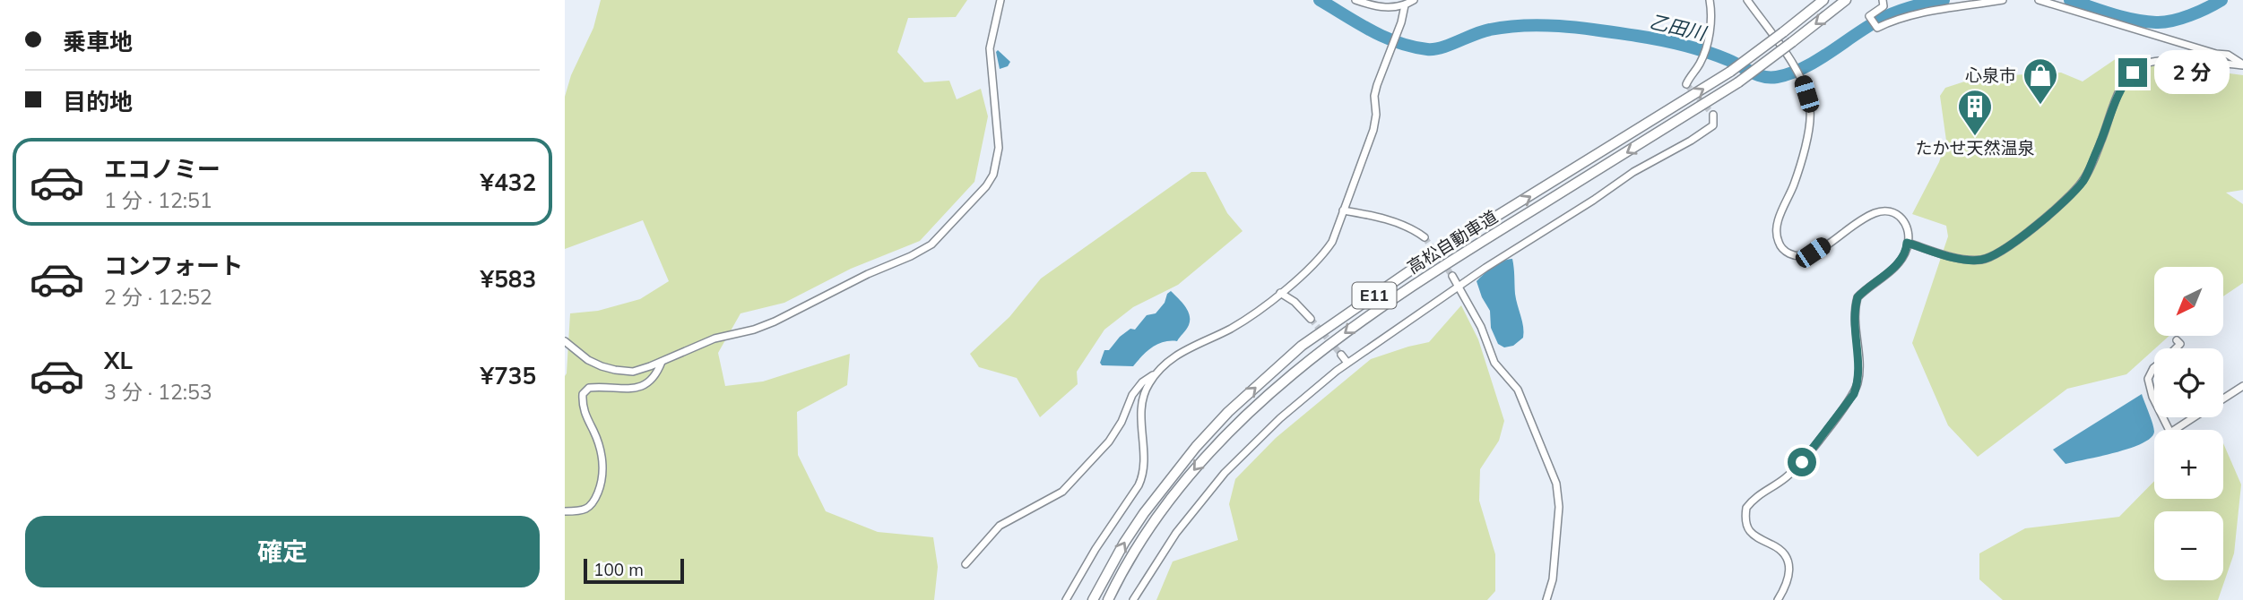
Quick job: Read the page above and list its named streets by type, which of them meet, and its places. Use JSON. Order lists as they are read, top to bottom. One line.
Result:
{"streets":{"highway":["高松自動車道","E11"]},"water":["乙田川"],"places":{"shop":["心泉市"],"building":["たかせ天然温泉"]},"scale_bar":"100 m","north":"bottom left","page":{"banner":["乗車地","目的地"],"bubble":"2 分","list":[{"name":"エコノミー","note":"1 分 · 12:51","value":"¥432"},{"name":"コンフォート","note":"2 分 · 12:52","value":"¥583"},{"name":"XL","note":"3 分 · 12:53","value":"¥735"}],"map_buttons":["+","−"],"buttons":"確定","scale":"100 m"}}
